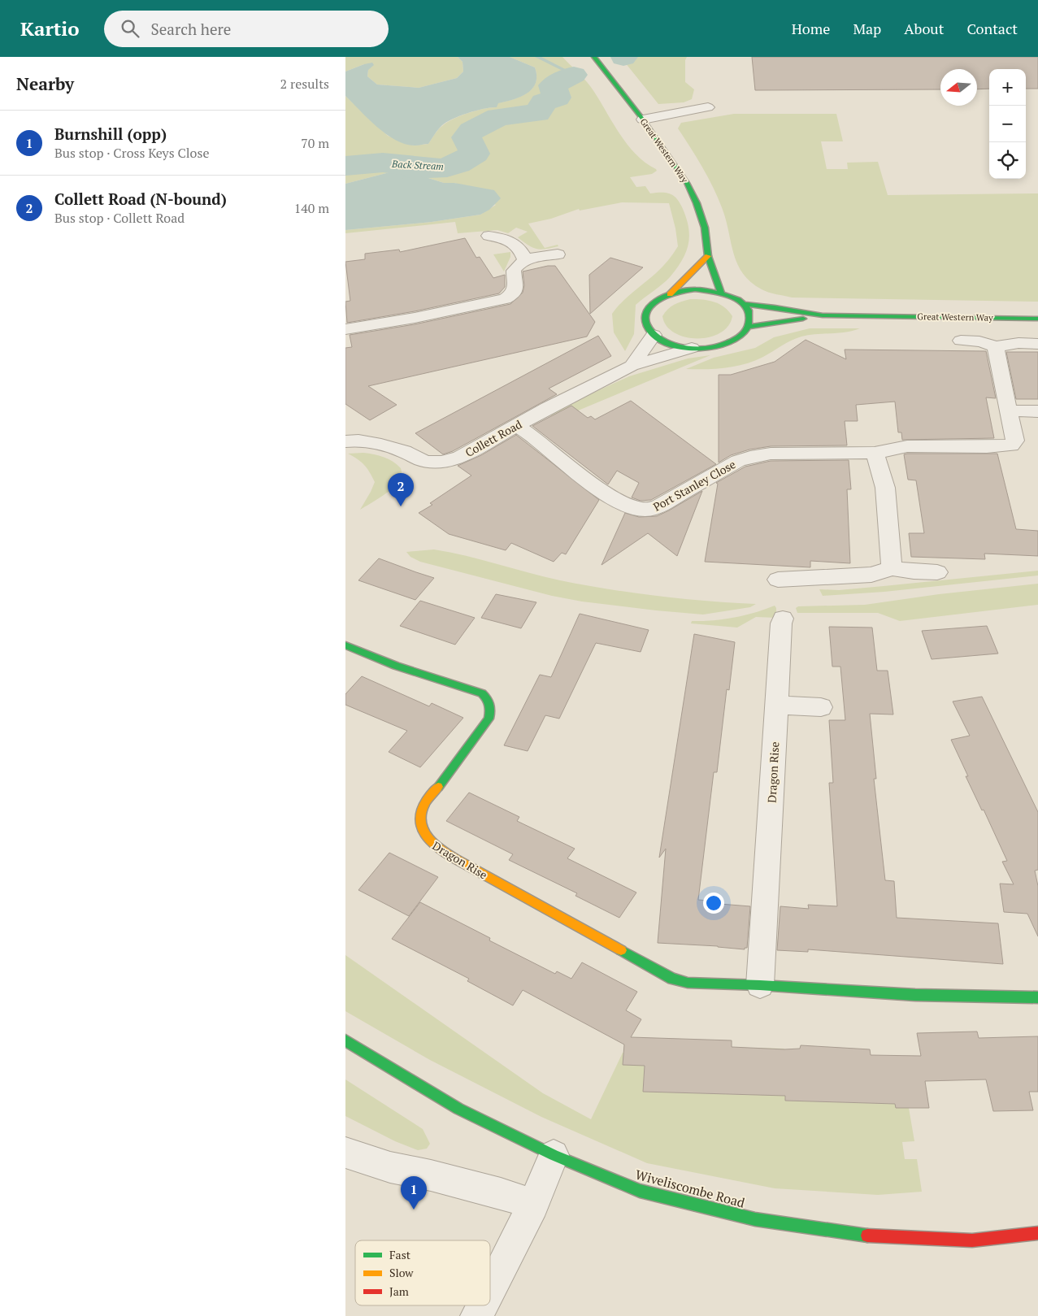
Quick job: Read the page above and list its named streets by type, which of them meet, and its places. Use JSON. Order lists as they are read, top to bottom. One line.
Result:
{"streets":{"street":["Great Western Way","Collett Road","Port Stanley Close","Dragon Rise","Wiveliscombe Road"]},"crossings":[["Great Western Way","Collett Road"],["Collett Road","Port Stanley Close"]],"water":["Back Stream"],"legend":["Fast","Slow","Jam"],"north":"left","page":{"header":"Kartio","search":"Search here","nav":["Home","Map","About","Contact"],"heading":["Nearby","2 results"],"map_buttons":["+","−"],"list":[{"mark":"1","name":"Burnshill (opp)","note":"Bus stop · Cross Keys Close","value":"70 m"},{"mark":"2","name":"Collett Road (N-bound)","note":"Bus stop · Collett Road","value":"140 m"}],"pins":["2","1"]}}
